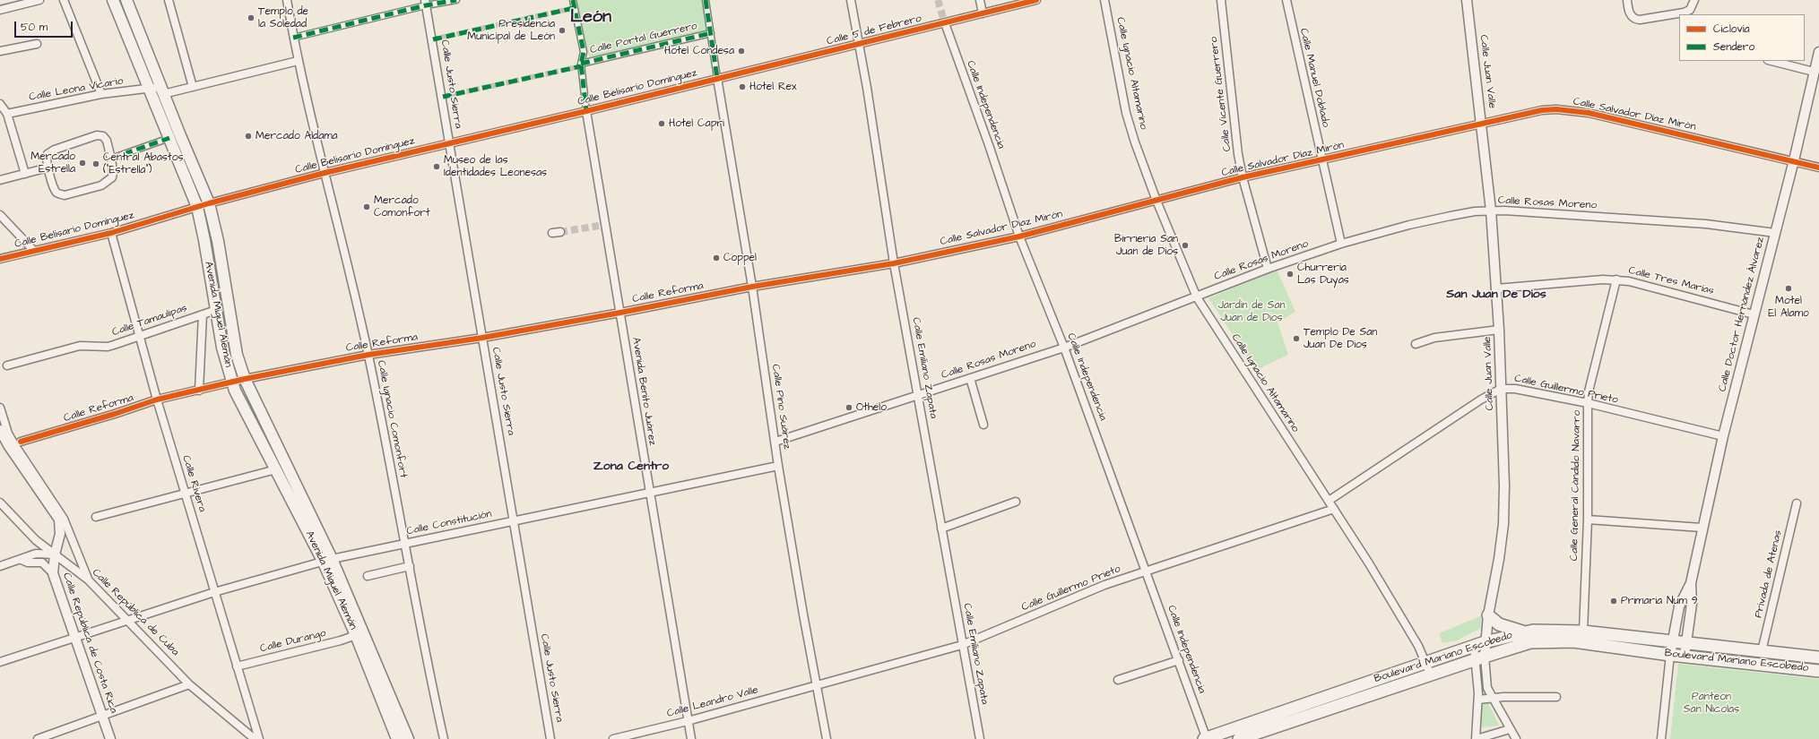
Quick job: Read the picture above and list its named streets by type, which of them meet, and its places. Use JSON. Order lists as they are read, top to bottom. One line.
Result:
{"streets":{"main road":["Avenida Miguel Alemán","Boulevard Mariano Escobedo"],"street":["Calle 5 de Febrero","Calle Portal Guerrero","Calle Juan Valle","Calle Ignacio Altamarino","Calle Manuel Doblado","Calle Justo Sierra","Calle Belisario Domínguez","Calle Leona Vicario","Calle Vicente Guerrero","Calle Independencia","Calle Salvador Díaz Mirón","Calle Rosas Moreno","Calle Tres Marías","Calle Reforma","Calle Doctor Hernández Álvarez","Calle Tamaulipas","Calle Emiliano Zapata","Calle Guillermo Prieto","Avenida Benito Juárez","Calle Pino Suárez","Calle Ignacio Comonfort","Calle Rivera","Calle General Cándido Navarro","Calle Constitución","Privada de Atenas","Calle República de Cuba","Calle Durango","Calle República de Costa Rica","Calle Leandro Valle"]},"crossings":[["Calle 5 de Febrero","Calle Belisario Domínguez"],["Calle 5 de Febrero","Calle Independencia"],["Calle 5 de Febrero","Calle Emiliano Zapata"],["Calle 5 de Febrero","Calle Pino Suárez"],["Calle Juan Valle","Calle Salvador Díaz Mirón"],["Calle Juan Valle","Calle Rosas Moreno"],["Calle Juan Valle","Calle Tres Marías"],["Calle Juan Valle","Calle Guillermo Prieto"],["Calle Juan Valle","Boulevard Mariano Escobedo"],["Calle Ignacio Altamarino","Calle Salvador Díaz Mirón"],["Calle Ignacio Altamarino","Calle Rosas Moreno"],["Calle Ignacio Altamarino","Calle Guillermo Prieto"],["Calle Ignacio Altamarino","Boulevard Mariano Escobedo"],["Calle Manuel Doblado","Calle Salvador Díaz Mirón"],["Calle Manuel Doblado","Calle Rosas Moreno"],["Calle Justo Sierra","Calle Belisario Domínguez"],["Calle Justo Sierra","Calle Reforma"],["Calle Justo Sierra","Calle Constitución"],["Calle Belisario Domínguez","Avenida Miguel Alemán"],["Calle Belisario Domínguez","Avenida Benito Juárez"],["Calle Belisario Domínguez","Calle Pino Suárez"],["Calle Belisario Domínguez","Calle Ignacio Comonfort"],["Calle Belisario Domínguez","Calle Rivera"],["Calle Leona Vicario","Avenida Miguel Alemán"],["Calle Leona Vicario","Calle Ignacio Comonfort"],["Calle Vicente Guerrero","Calle Salvador Díaz Mirón"],["Calle Vicente Guerrero","Calle Rosas Moreno"],["Calle Independencia","Calle Salvador Díaz Mirón"],["Calle Independencia","Calle Rosas Moreno"],["Calle Independencia","Calle Guillermo Prieto"],["Calle Independencia","Boulevard Mariano Escobedo"],["Calle Salvador Díaz Mirón","Calle Reforma"],["Calle Salvador Díaz Mirón","Calle Doctor Hernández Álvarez"],["Calle Salvador Díaz Mirón","Calle Emiliano Zapata"],["Calle Salvador Díaz Mirón","Calle Pino Suárez"],["Calle Rosas Moreno","Calle Doctor Hernández Álvarez"],["Calle Rosas Moreno","Calle Emiliano Zapata"],["Calle Rosas Moreno","Calle Pino Suárez"],["Calle Tres Marías","Calle Doctor Hernández Álvarez"],["Calle Tres Marías","Calle General Cándido Navarro"],["Calle Reforma","Avenida Miguel Alemán"],["Calle Reforma","Avenida Benito Juárez"],["Calle Reforma","Calle Pino Suárez"],["Calle Reforma","Calle Ignacio Comonfort"],["Calle Reforma","Calle Rivera"],["Avenida Miguel Alemán","Calle Tamaulipas"],["Avenida Miguel Alemán","Calle Constitución"],["Avenida Miguel Alemán","Calle Durango"],["Calle Doctor Hernández Álvarez","Calle Guillermo Prieto"],["Calle Doctor Hernández Álvarez","Boulevard Mariano Escobedo"],["Calle Tamaulipas","Calle Rivera"],["Calle Emiliano Zapata","Calle Guillermo Prieto"],["Calle Guillermo Prieto","Calle Pino Suárez"],["Calle Guillermo Prieto","Calle General Cándido Navarro"],["Calle Guillermo Prieto","Calle Leandro Valle"],["Avenida Benito Juárez","Calle Constitución"],["Avenida Benito Juárez","Calle Leandro Valle"],["Calle Pino Suárez","Calle Constitución"],["Calle Pino Suárez","Calle Leandro Valle"],["Calle Ignacio Comonfort","Calle Constitución"],["Calle Rivera","Calle Constitución"],["Calle Rivera","Calle Durango"],["Calle General Cándido Navarro","Boulevard Mariano Escobedo"],["Calle Constitución","Calle República de Cuba"],["Calle Constitución","Calle República de Costa Rica"],["Privada de Atenas","Boulevard Mariano Escobedo"],["Calle República de Cuba","Calle República de Costa Rica"]],"districts":["León","San Juan De Dios","Zona Centro"],"parks":["Jardín de San Juan de Dios","Panteon San Nicolas"],"places":["Templo de la Soledad","Presidencia Municipal de León","Hotel Condesa","Hotel Rex","Hotel Capri","Mercado Aldama","Mercado Estrella","Central Abastos (\"Estrella\")","Museo de las Identidades Leonesas","Mercado Comonfort","Birrieria San Juan de Dios","Coppel","Churrería Las Duyas","Motel El Alamo","Templo De San Juan De Dios","Othelo","Primaria Num 9"],"legend":["Ciclovía","Sendero"],"scale_bar":"50 m"}
